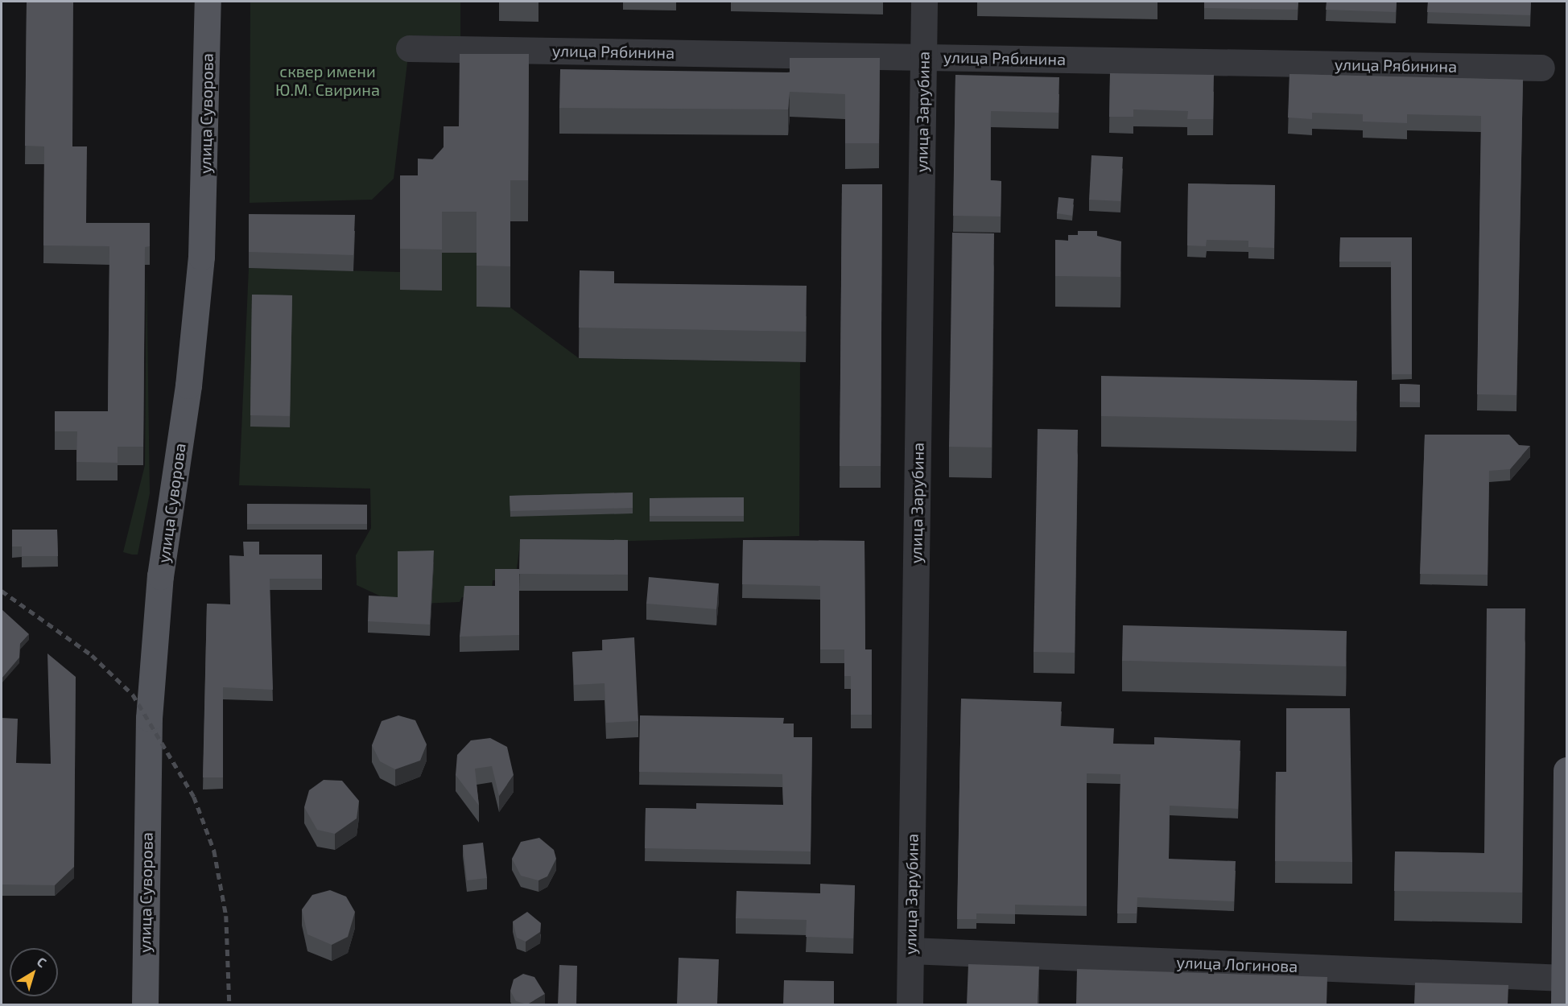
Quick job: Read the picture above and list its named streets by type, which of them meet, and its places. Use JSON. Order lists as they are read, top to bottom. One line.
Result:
{"streets":{"main road":["улица Суворова"],"street":["улица Рябинина","улица Зарубина","улица Логинова"]},"crossings":[["улица Рябинина","улица Зарубина"],["улица Зарубина","улица Логинова"]],"parks":["сквер имени Ю.М. Свирина"],"north":"top right"}
